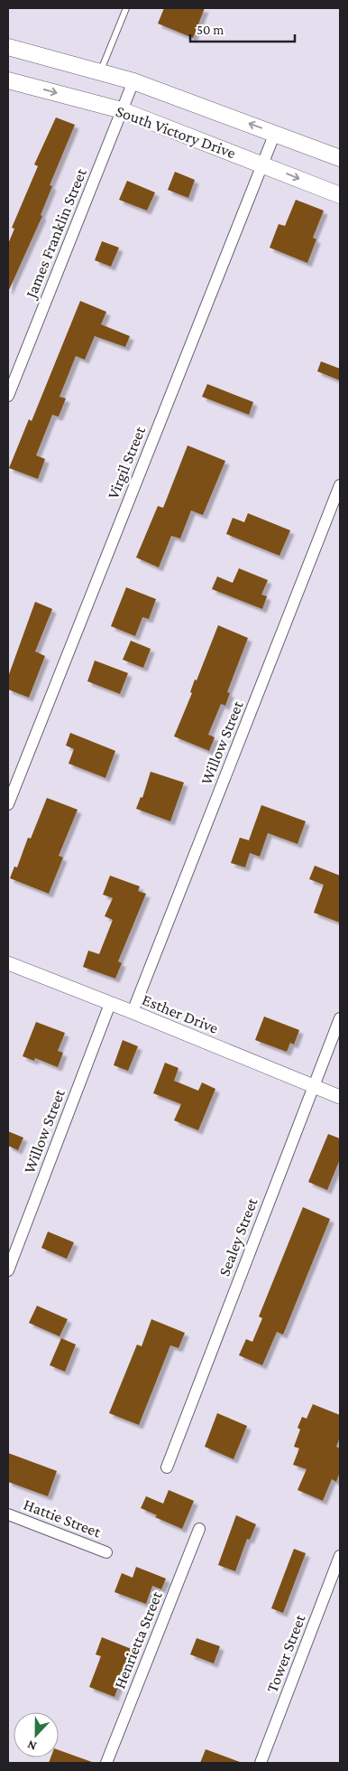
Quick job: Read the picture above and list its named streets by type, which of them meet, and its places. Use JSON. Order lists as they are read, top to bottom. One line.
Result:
{"streets":{"main road":["South Victory Drive"],"street":["James Franklin Street","Virgil Street","Willow Street","Esther Drive","Sealey Street","Hattie Street","Henrietta Street","Tower Street"]},"crossings":[["South Victory Drive","James Franklin Street"],["South Victory Drive","Virgil Street"],["Willow Street","Esther Drive"],["Esther Drive","Sealey Street"]],"scale_bar":"50 m","north":"bottom"}
